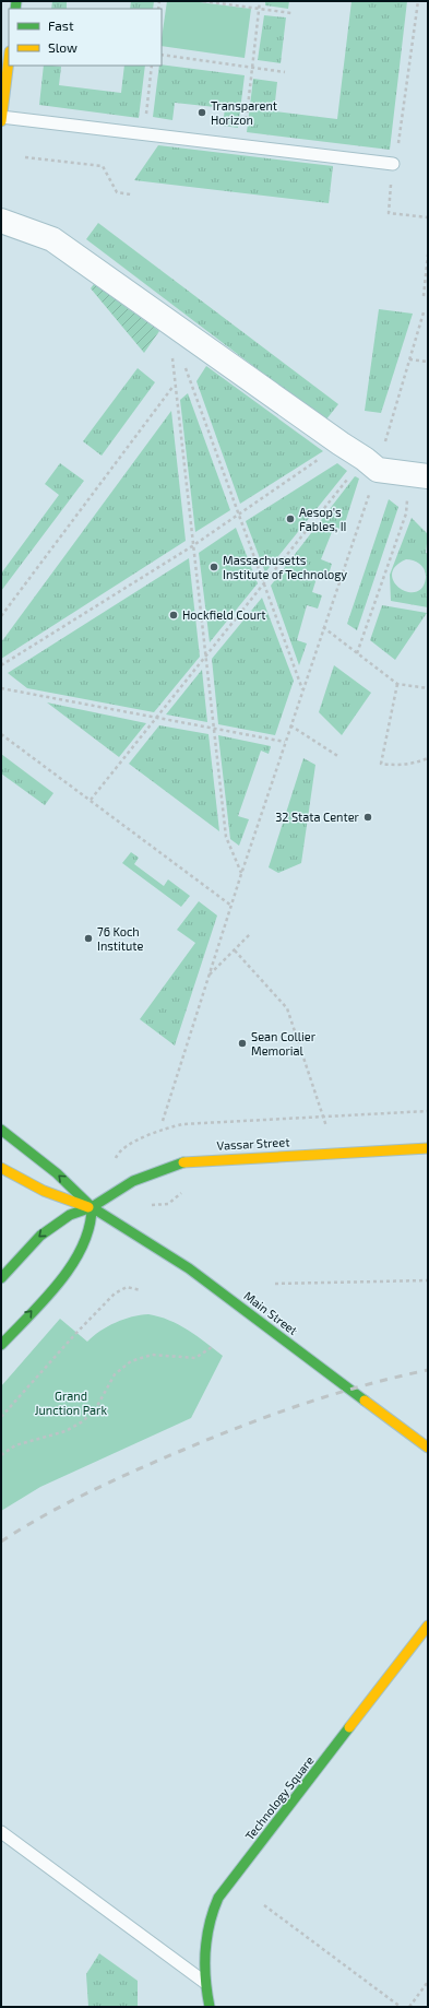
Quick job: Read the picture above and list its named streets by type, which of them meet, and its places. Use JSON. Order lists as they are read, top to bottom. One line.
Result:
{"streets":{"main road":["Vassar Street","Main Street","Technology Square"]},"crossings":[["Vassar Street","Main Street"]],"parks":["Grand Junction Park"],"places":["Transparent Horizon","Aesop's Fables, II","Massachusetts Institute of Technology","Hockfield Court","32 Stata Center","76 Koch Institute","Sean Collier Memorial"],"legend":["Fast","Slow"]}
